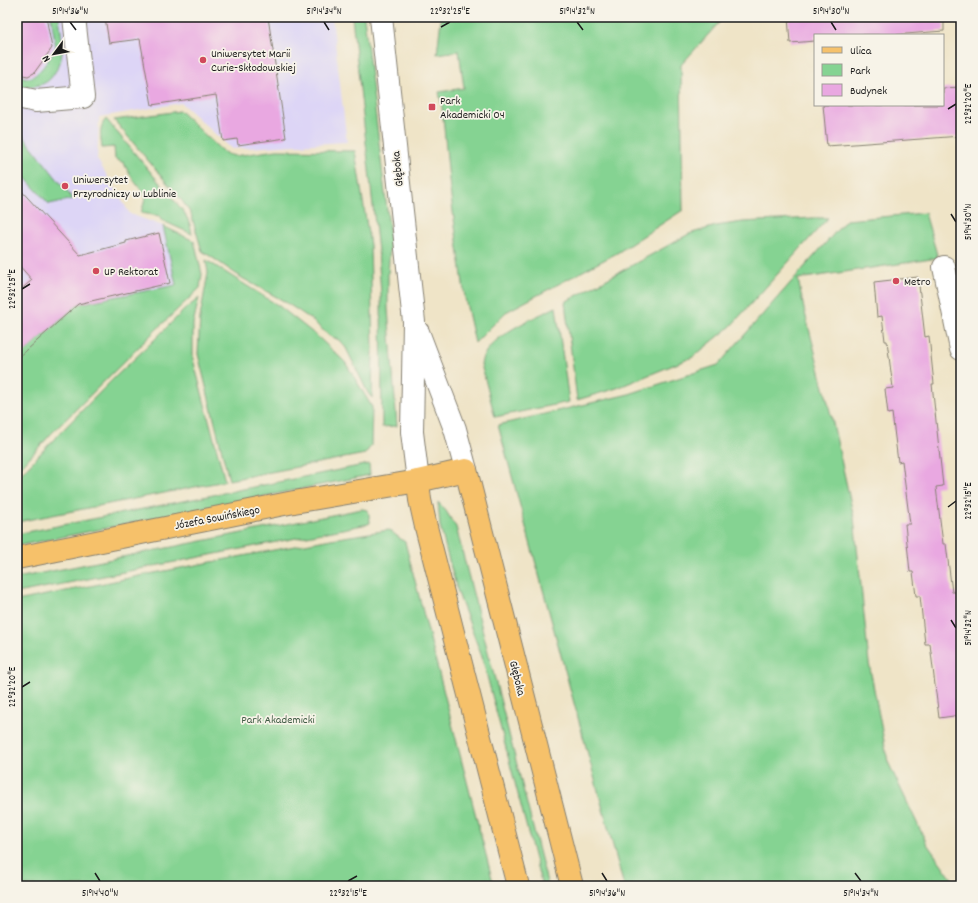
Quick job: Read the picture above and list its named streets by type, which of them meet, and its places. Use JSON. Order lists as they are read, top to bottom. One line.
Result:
{"streets":{"main road":["Głęboka","Józefa Sowińskiego"]},"crossings":[["Głęboka","Józefa Sowińskiego"]],"parks":["Park Akademicki"],"places":{"other":["Uniwersytet Marii Curie-Skłodowskiej","Uniwersytet Przyrodniczy w Lublinie","UP Rektorat","Metro"],"transit":["Park Akademicki 04"]},"legend":["Ulica","Park","Budynek"],"north":"bottom left","coordinates":["51°14'36\"N","51°14'34\"N","22°32'25\"E","51°14'32\"N","51°14'30\"N","22°32'20\"E","22°32'15\"E","51°14'40\"N"]}
